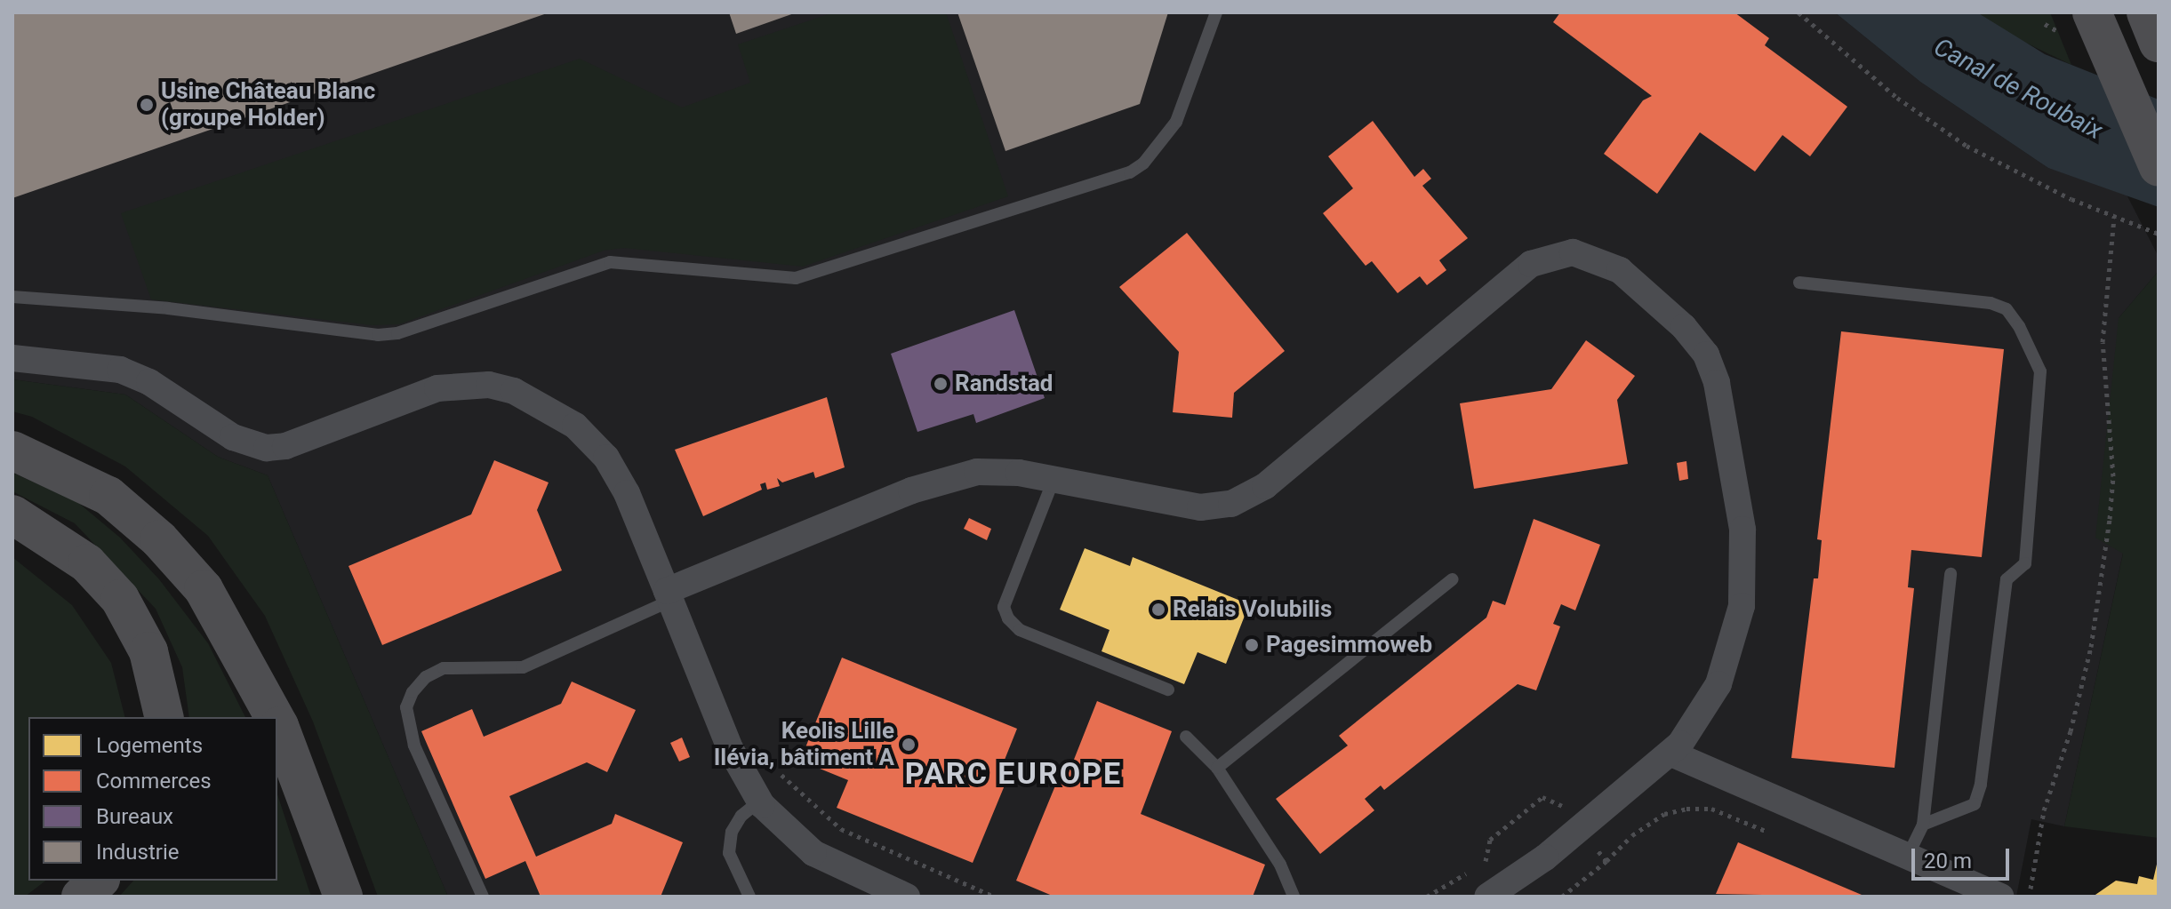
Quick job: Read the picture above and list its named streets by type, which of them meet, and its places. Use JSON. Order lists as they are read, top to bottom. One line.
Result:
{"districts":["PARC EUROPE"],"water":["Canal de Roubaix"],"places":["Usine Château Blanc (groupe Holder)","Randstad","Relais Volubilis","Pagesimmoweb","Keolis Lille Ilévia, bâtiment A"],"legend":["Logements","Commerces","Bureaux","Industrie"],"scale_bar":"20 m"}
